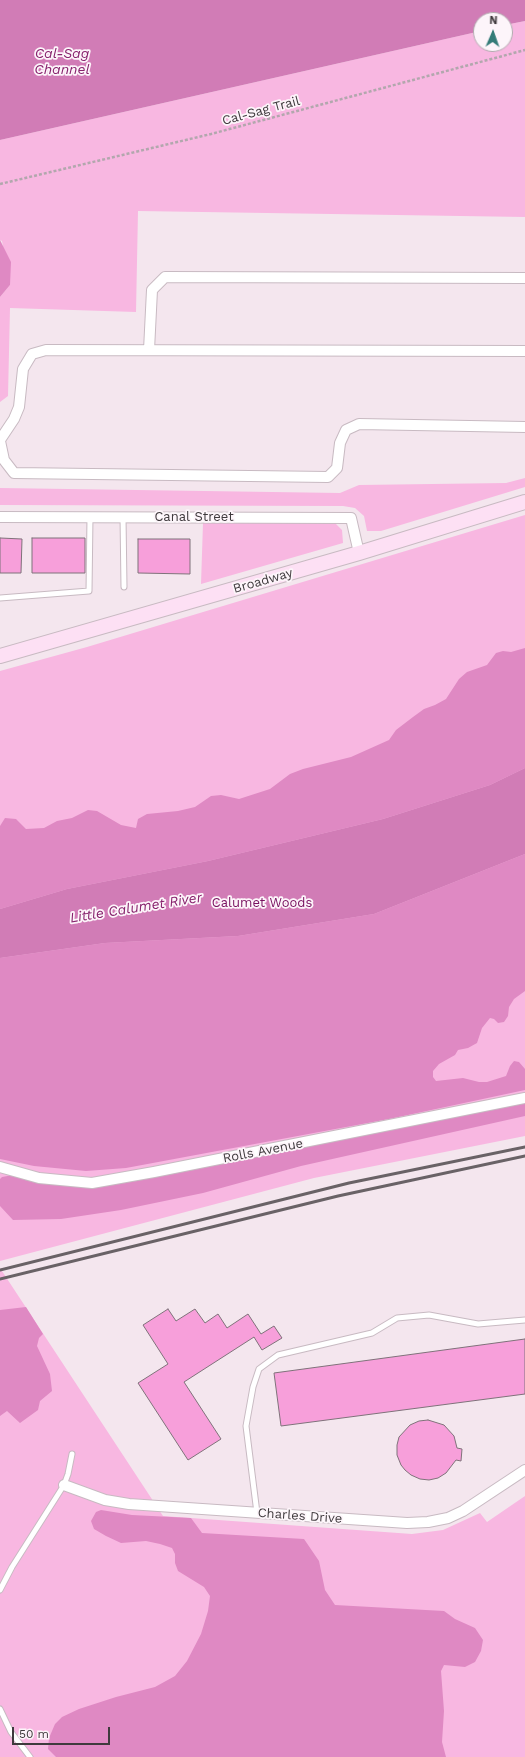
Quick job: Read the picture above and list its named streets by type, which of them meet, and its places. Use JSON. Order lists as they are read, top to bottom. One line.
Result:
{"streets":{"street":["Canal Street","Broadway","Rolls Avenue","Charles Drive"],"path":["Cal-Sag Trail"]},"crossings":[["Canal Street","Broadway"]],"water":["Cal-Sag Channel","Little Calumet River"],"parks":["Calumet Woods"],"scale_bar":"50 m","north":"top"}
